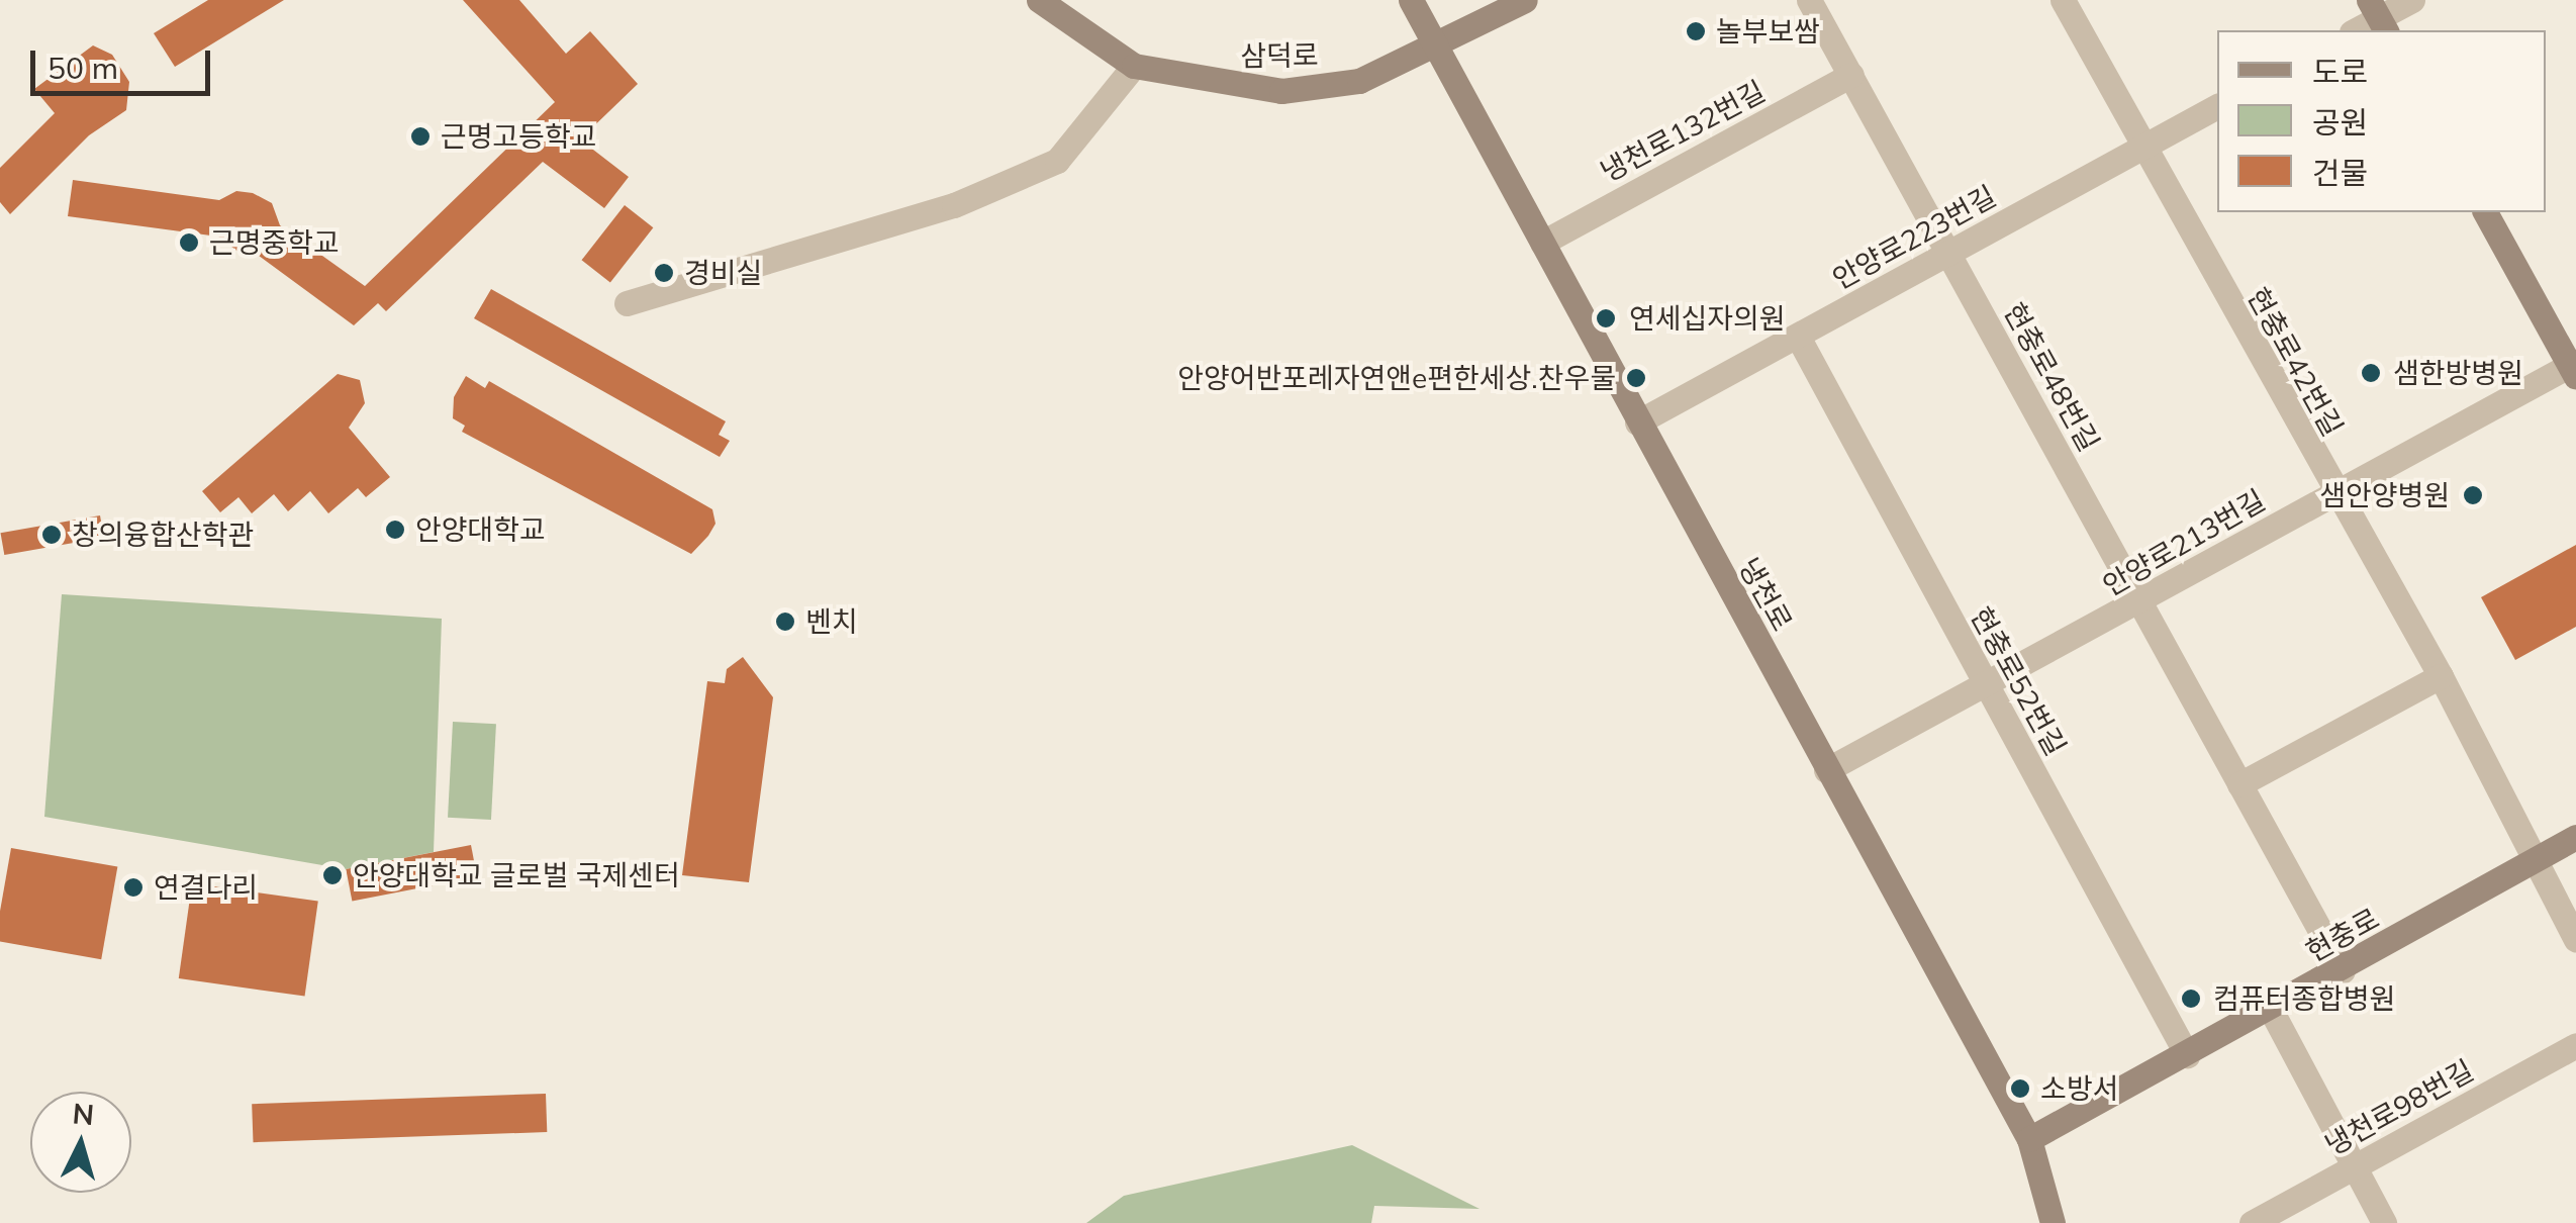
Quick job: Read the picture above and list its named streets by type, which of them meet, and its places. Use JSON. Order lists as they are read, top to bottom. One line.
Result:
{"streets":{"street":["삼덕로","냉천로132번길","안양로223번길","현충로42번길","현충로48번길","안양로213번길","냉천로","현충로52번길","현충로","냉천로98번길"]},"crossings":[["삼덕로","냉천로"],["냉천로132번길","현충로48번길"],["냉천로132번길","냉천로"],["안양로223번길","현충로42번길"],["안양로223번길","현충로48번길"],["안양로223번길","냉천로"],["안양로223번길","현충로52번길"],["현충로42번길","안양로213번길"],["현충로42번길","현충로"],["현충로48번길","안양로213번길"],["현충로48번길","현충로"],["안양로213번길","냉천로"],["안양로213번길","현충로52번길"],["냉천로","현충로"],["현충로52번길","현충로"]],"places":["놀부보쌈","근명고등학교","근명중학교","경비실","연세십자의원","샘한방병원","안양어반포레자연앤e편한세상.찬우물","샘안양병원","안양대학교","창의융합산학관","벤치","안양대학교 글로벌 국제센터","연결다리","컴퓨터종합병원","소방서"],"legend":["도로","공원","건물"],"scale_bar":"50 m","north":"top"}
